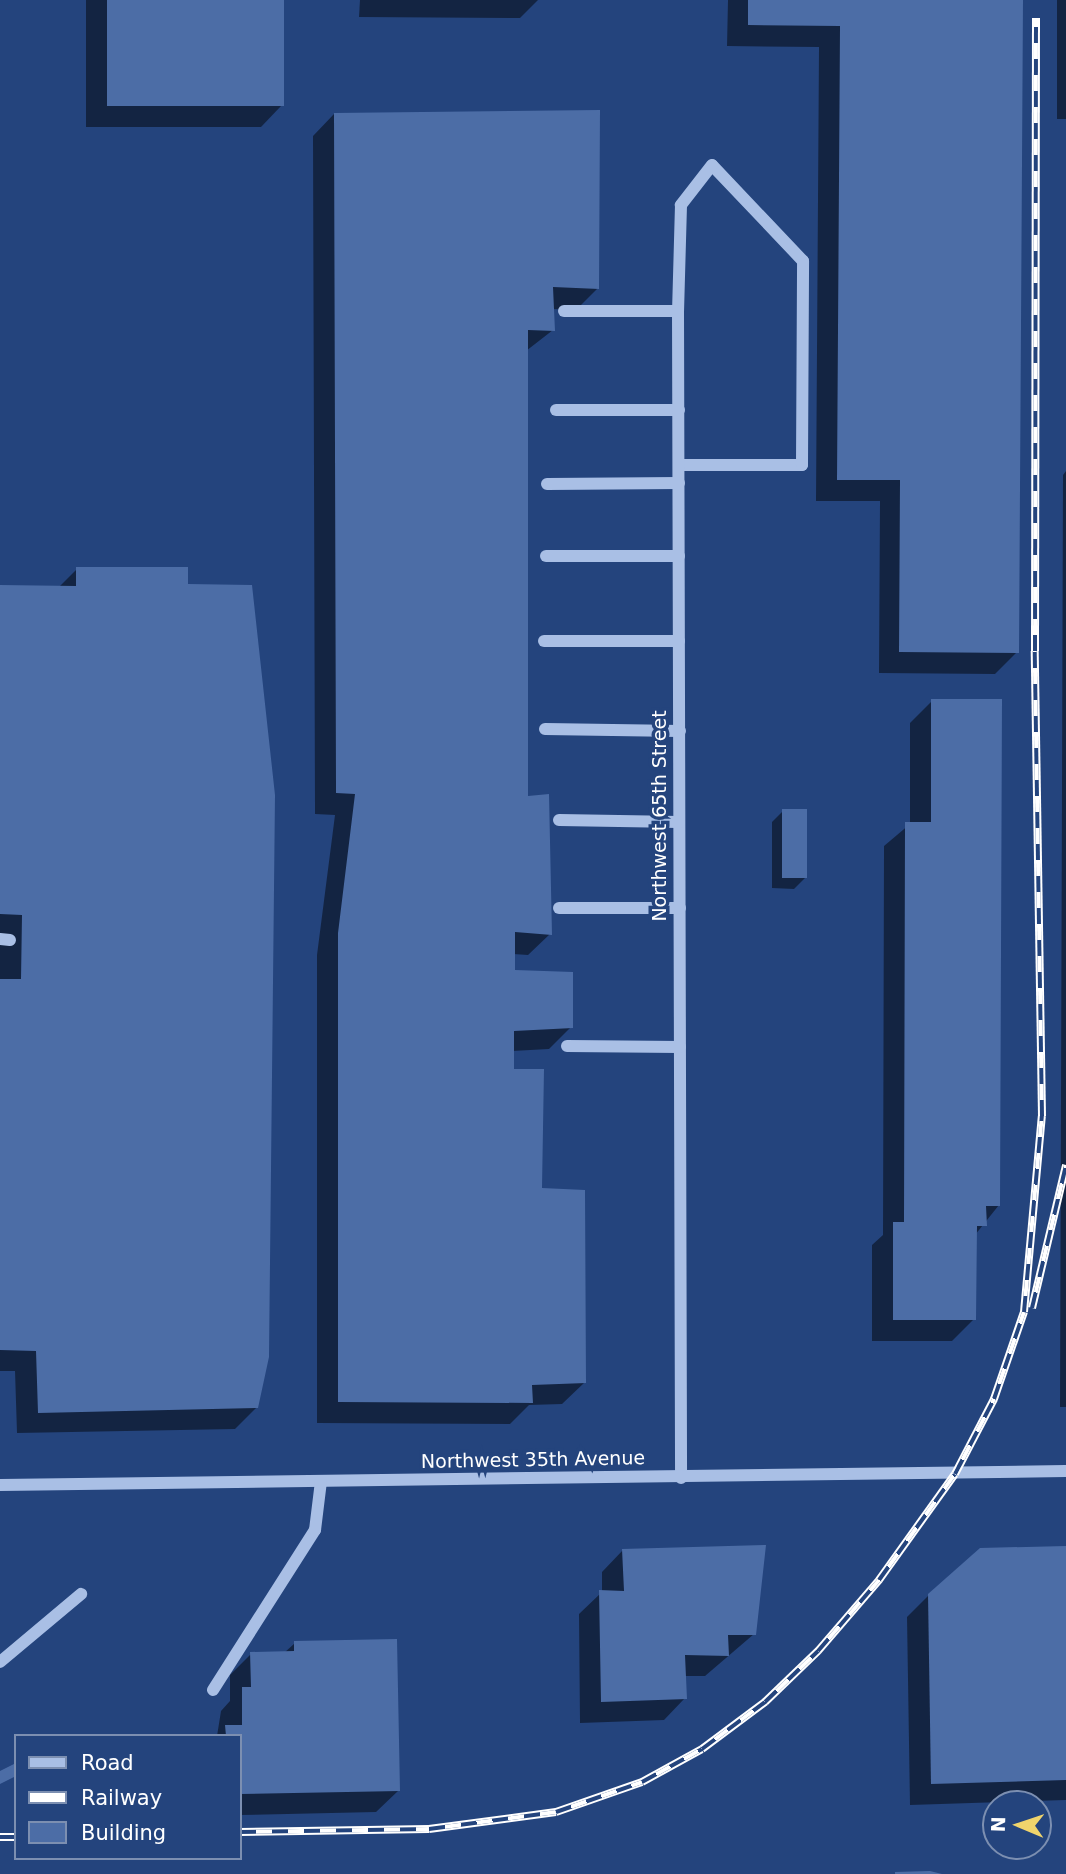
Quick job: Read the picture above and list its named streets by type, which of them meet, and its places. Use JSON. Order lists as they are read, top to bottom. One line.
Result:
{"streets":{"street":["Northwest 65th Street","Northwest 35th Avenue"]},"crossings":[["Northwest 65th Street","Northwest 35th Avenue"]],"legend":["Road","Railway","Building"],"north":"left"}
